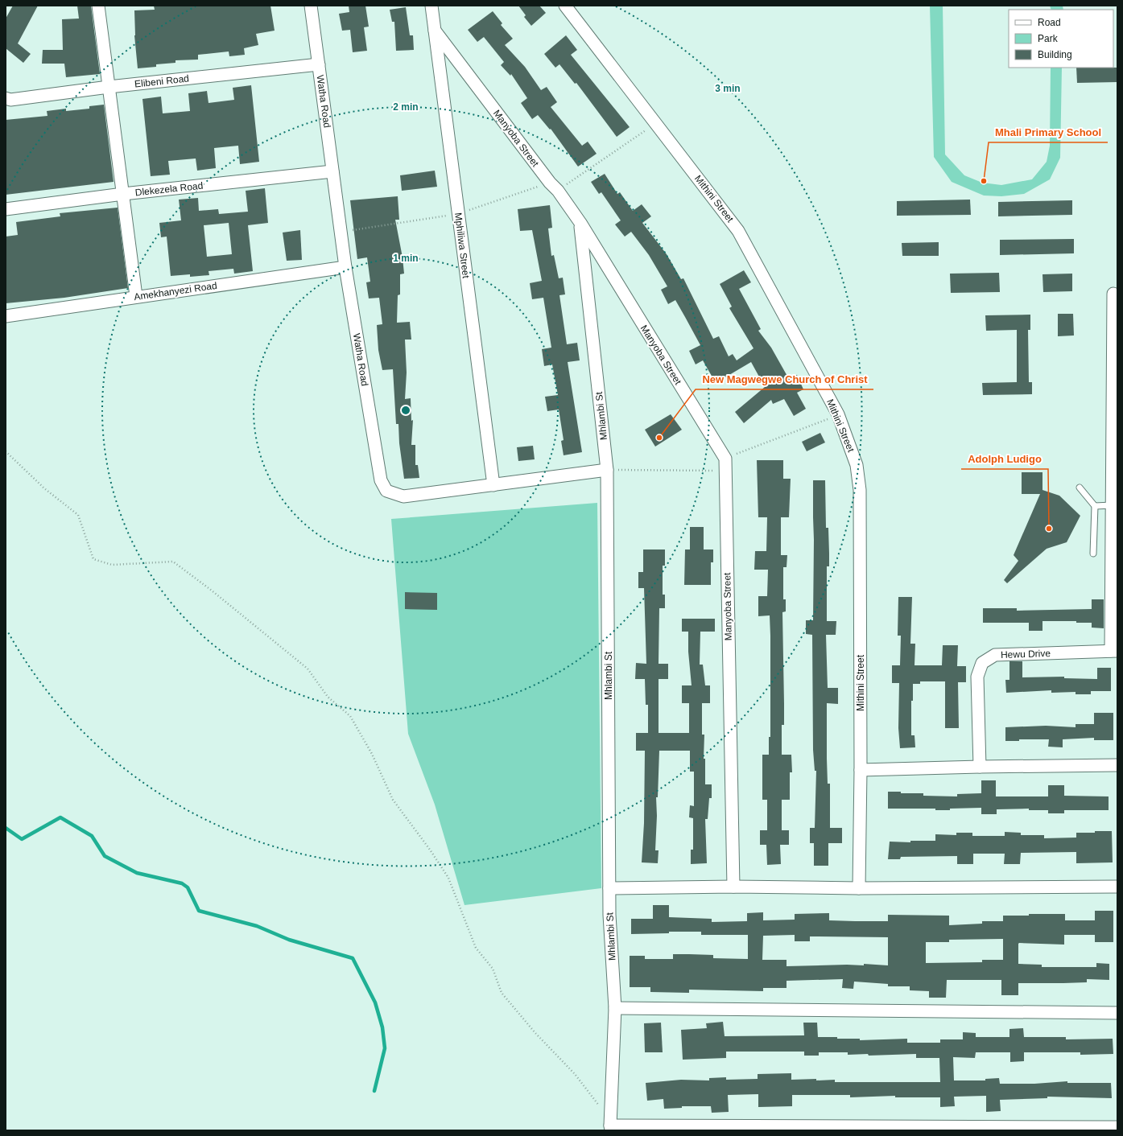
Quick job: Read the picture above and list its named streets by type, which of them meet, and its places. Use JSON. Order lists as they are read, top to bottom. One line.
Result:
{"streets":{"street":["Elibeni Road","Watha Road","Manyoba Street","Dlekezela Road","Mithini Street","Mphiliwa Street","Amekhanyezi Road","Mhlambi St","Hewu Drive"]},"crossings":[["Elibeni Road","Watha Road"],["Watha Road","Dlekezela Road"],["Watha Road","Mphiliwa Street"],["Watha Road","Amekhanyezi Road"],["Watha Road","Mhlambi St"],["Manyoba Street","Mphiliwa Street"],["Manyoba Street","Mhlambi St"]],"places":["Mhali Primary School","New Magwegwe Church of Christ","Adolph Ludigo"],"legend":["Road","Park","Building"],"rings":["3 min","2 min","1 min"]}
